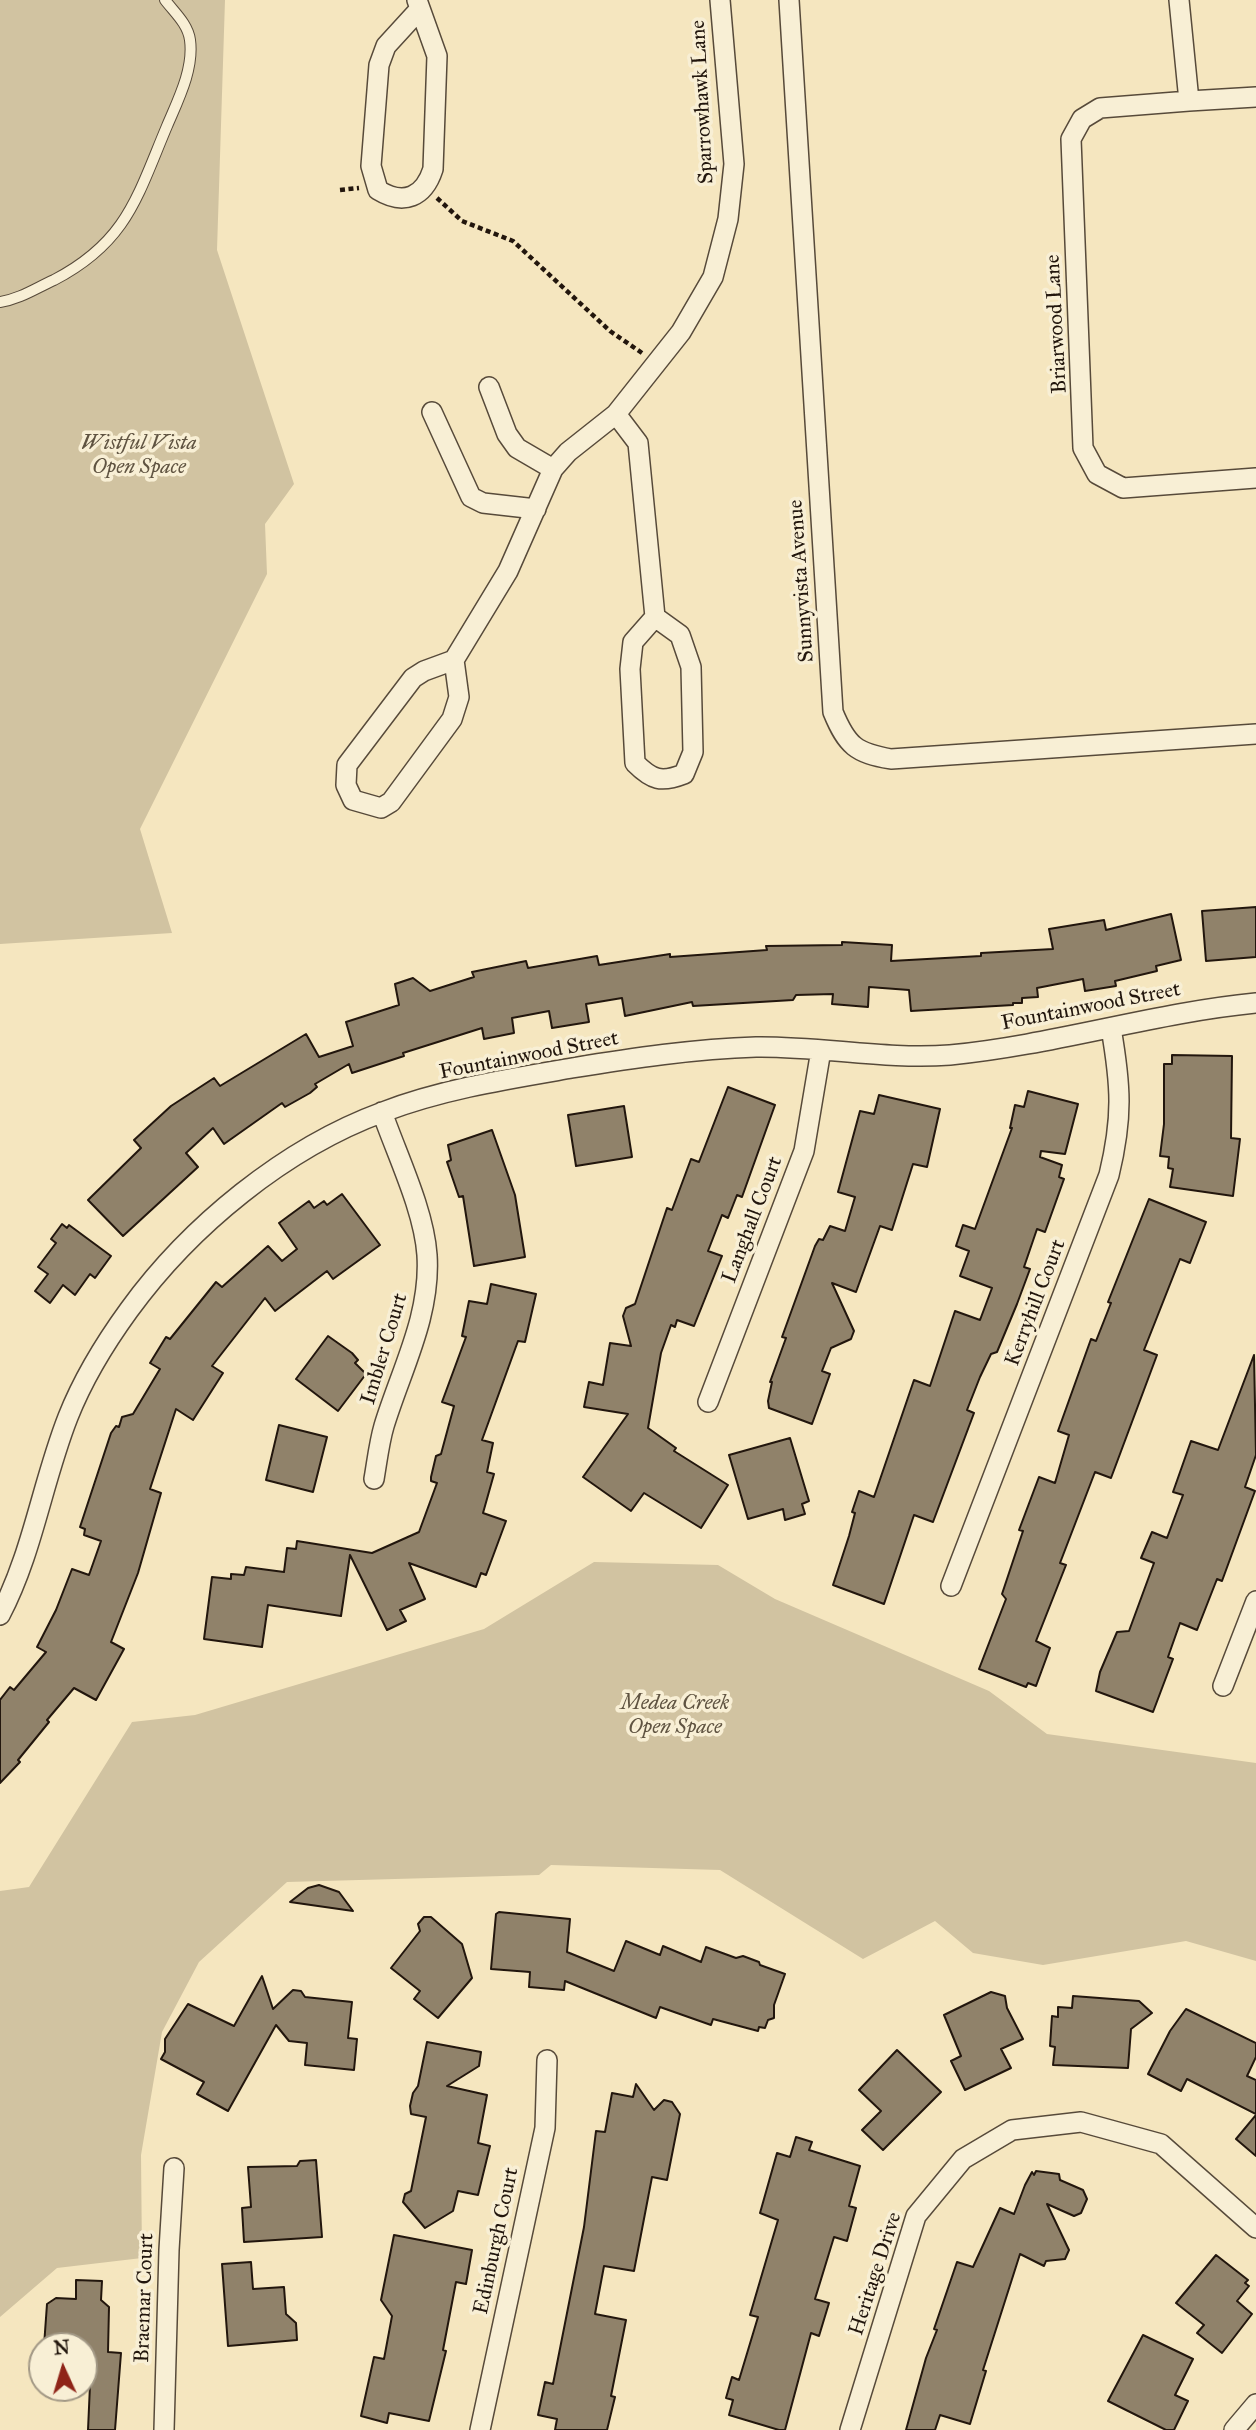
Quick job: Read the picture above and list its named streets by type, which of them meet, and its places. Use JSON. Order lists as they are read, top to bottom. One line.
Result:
{"streets":{"street":["Sparrowhawk Lane","Briarwood Lane","Sunnyvista Avenue","Fountainwood Street","Langhall Court","Kerryhill Court","Imbler Court","Edinburgh Court","Heritage Drive","Braemar Court"]},"crossings":[["Fountainwood Street","Langhall Court"],["Fountainwood Street","Kerryhill Court"],["Fountainwood Street","Imbler Court"]],"parks":["Wistful Vista Open Space","Medea Creek Open Space"],"north":"top"}
